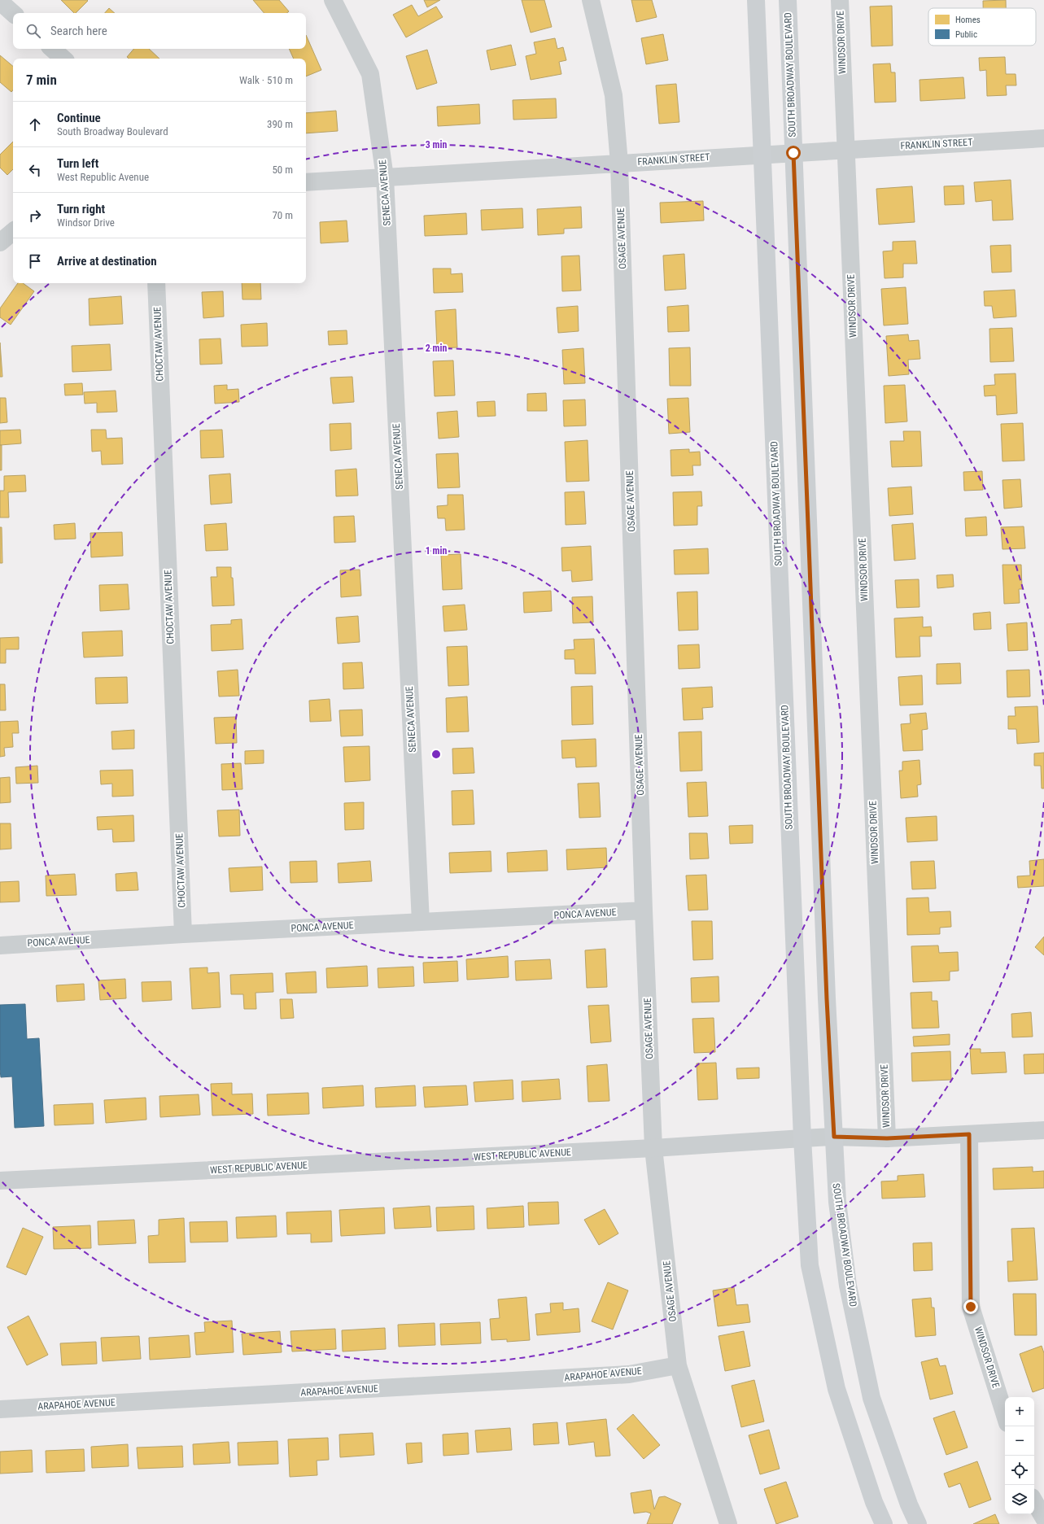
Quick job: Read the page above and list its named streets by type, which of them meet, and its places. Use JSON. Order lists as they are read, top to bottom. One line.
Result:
{"streets":{"main road":["SOUTH BROADWAY BOULEVARD"],"street":["WINDSOR DRIVE","FRANKLIN STREET","SENECA AVENUE","OSAGE AVENUE","CHOCTAW AVENUE","PONCA AVENUE","WEST REPUBLIC AVENUE","ARAPAHOE AVENUE"]},"crossings":[["WINDSOR DRIVE","FRANKLIN STREET"],["WINDSOR DRIVE","WEST REPUBLIC AVENUE"],["SOUTH BROADWAY BOULEVARD","FRANKLIN STREET"],["SOUTH BROADWAY BOULEVARD","WEST REPUBLIC AVENUE"],["FRANKLIN STREET","SENECA AVENUE"],["FRANKLIN STREET","OSAGE AVENUE"],["SENECA AVENUE","PONCA AVENUE"],["OSAGE AVENUE","PONCA AVENUE"],["OSAGE AVENUE","WEST REPUBLIC AVENUE"],["OSAGE AVENUE","ARAPAHOE AVENUE"],["CHOCTAW AVENUE","PONCA AVENUE"]],"legend":["Homes","Public"],"page":{"search":"Search here","heading":["7 min","Walk · 510 m"],"list":[["Continue","South Broadway Boulevard","390 m"],["Turn left","West Republic Avenue","50 m"],["Turn right","Windsor Drive","70 m"],"Arrive at destination"],"map_buttons":["+","−"]},"rings":["3 min","2 min","1 min"]}
